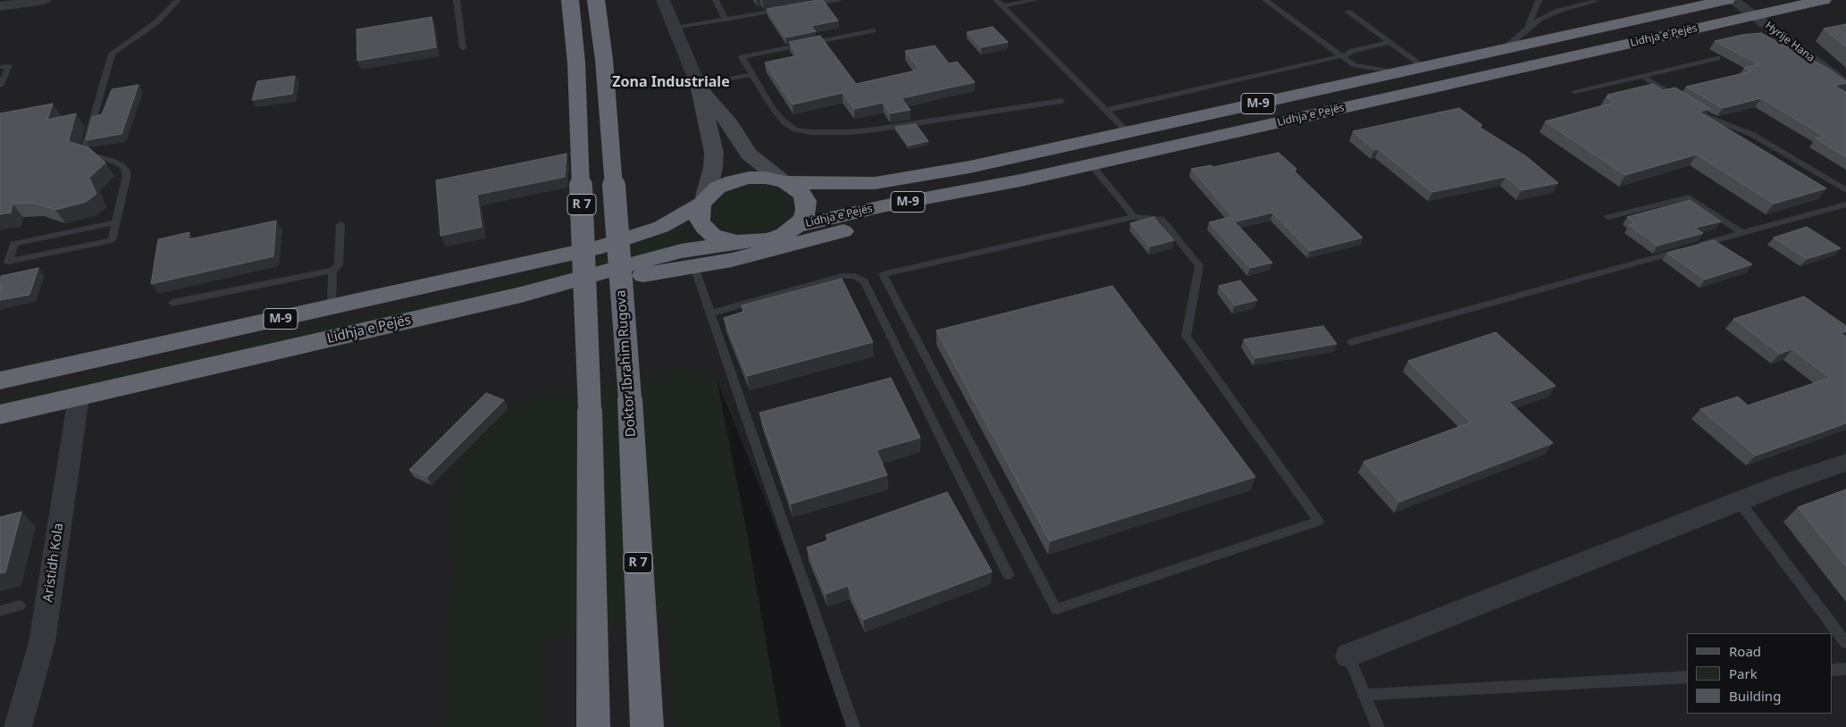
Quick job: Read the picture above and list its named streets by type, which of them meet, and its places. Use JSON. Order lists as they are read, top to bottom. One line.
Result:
{"streets":{"highway":["Lidhja e Pejës","M-9","R 7","Doktor Ibrahim Rugova"],"street":["Hyrije Hana","Aristidh Kola"]},"crossings":[["Lidhja e Pejës","Hyrije Hana"],["Lidhja e Pejës","Aristidh Kola"]],"districts":["Zona Industriale"],"legend":["Road","Park","Building"]}
